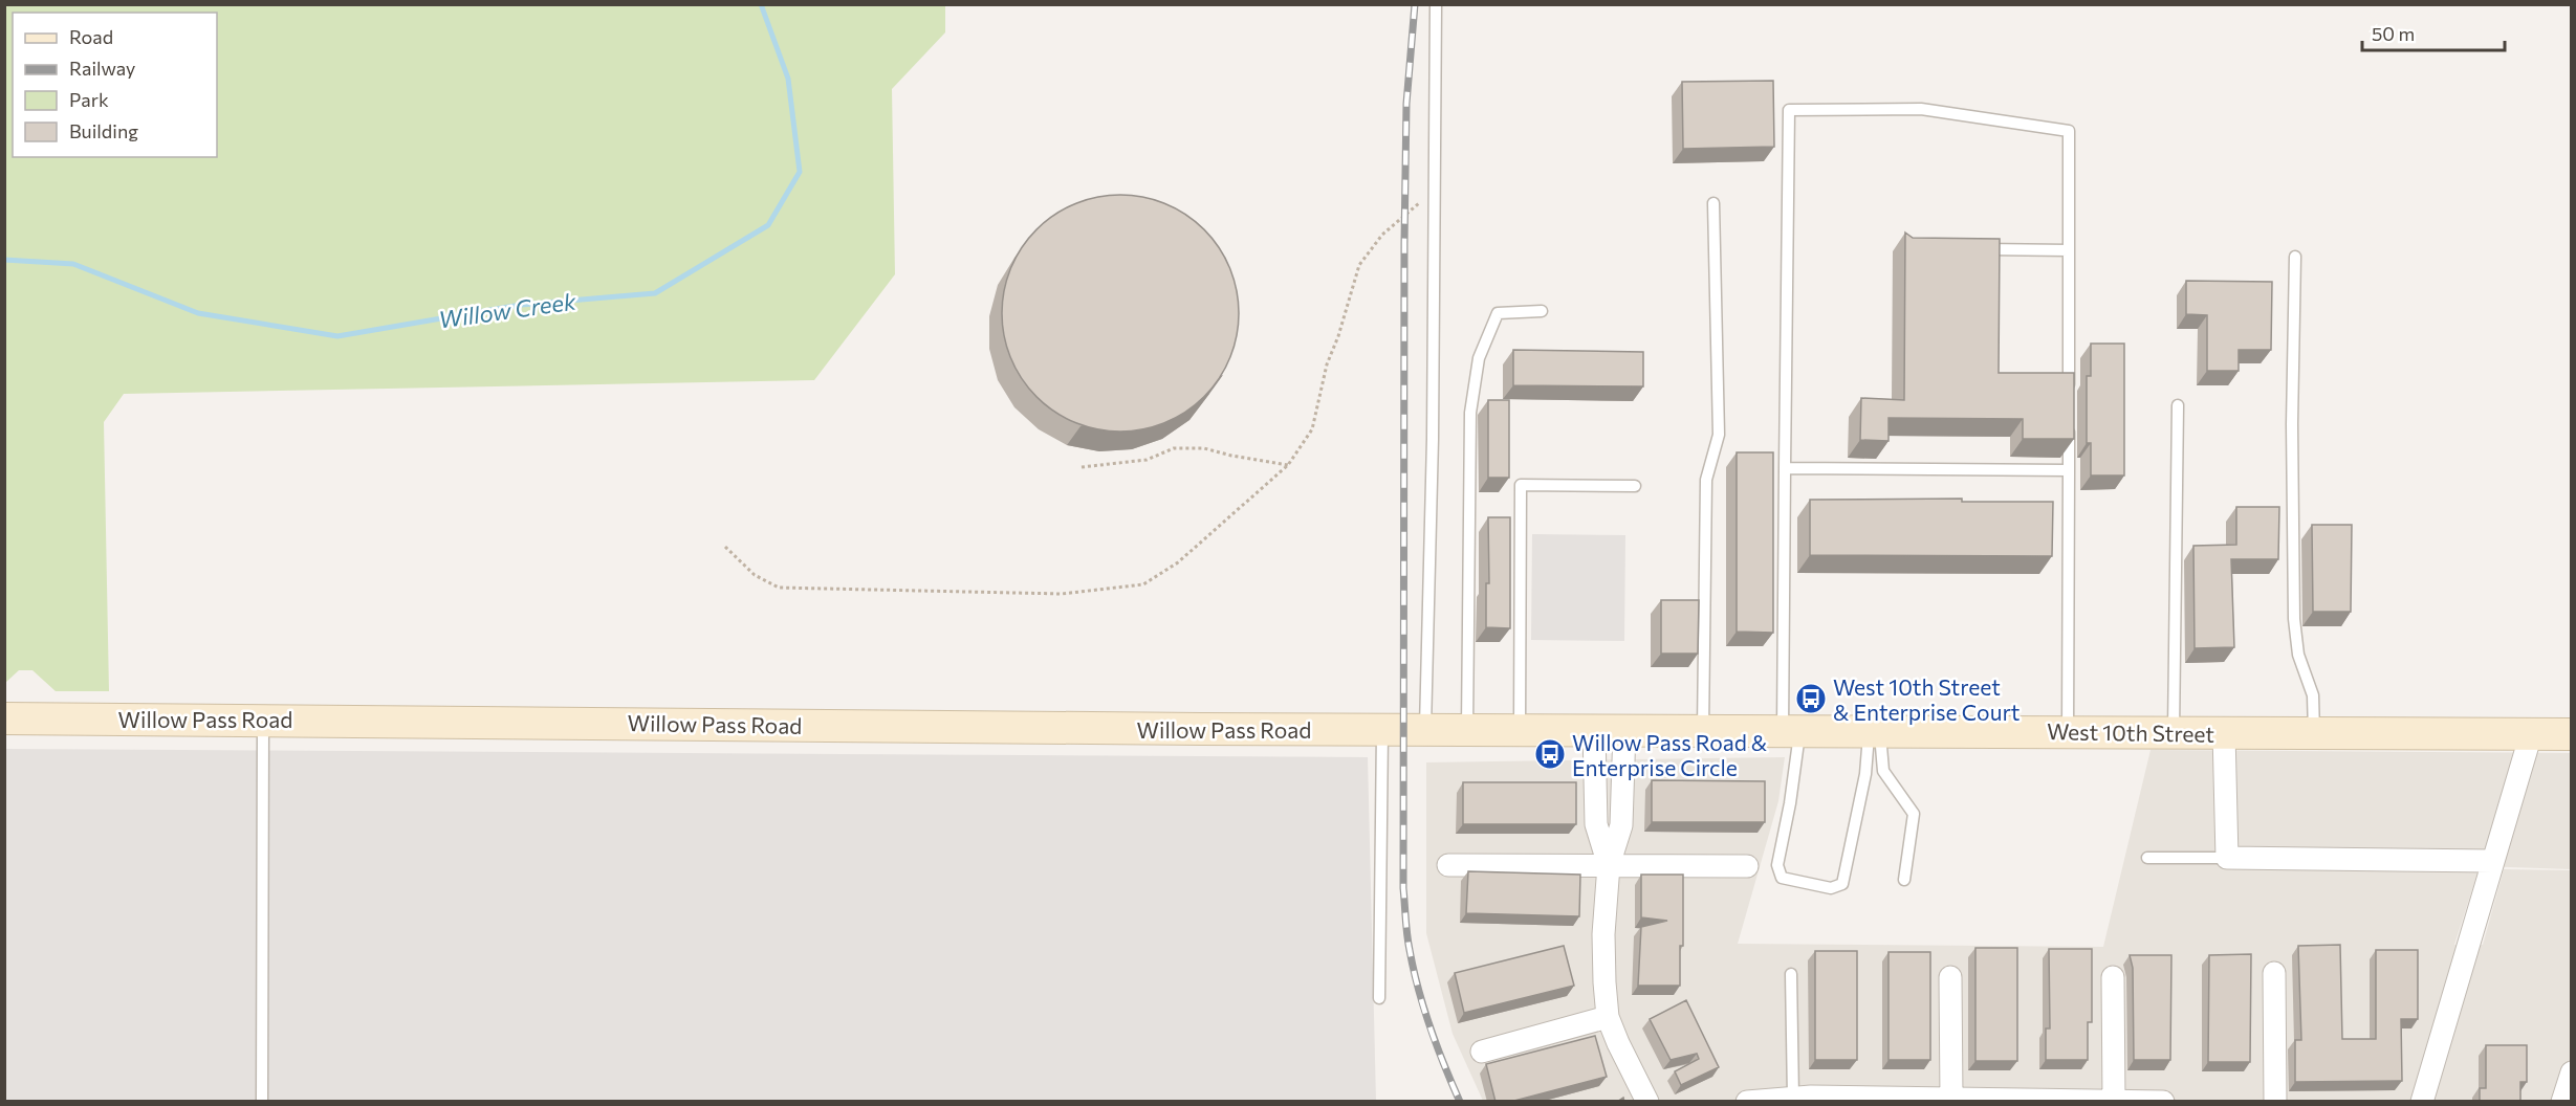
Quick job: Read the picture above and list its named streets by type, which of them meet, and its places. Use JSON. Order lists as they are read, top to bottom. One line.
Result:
{"streets":{"main road":["Willow Pass Road","West 10th Street"]},"crossings":[["Willow Pass Road","West 10th Street"]],"water":["Willow Creek"],"places":{"bus stop":["West 10th Street & Enterprise Court","Willow Pass Road & Enterprise Circle"]},"legend":["Road","Railway","Park","Building"],"scale_bar":"50 m"}
